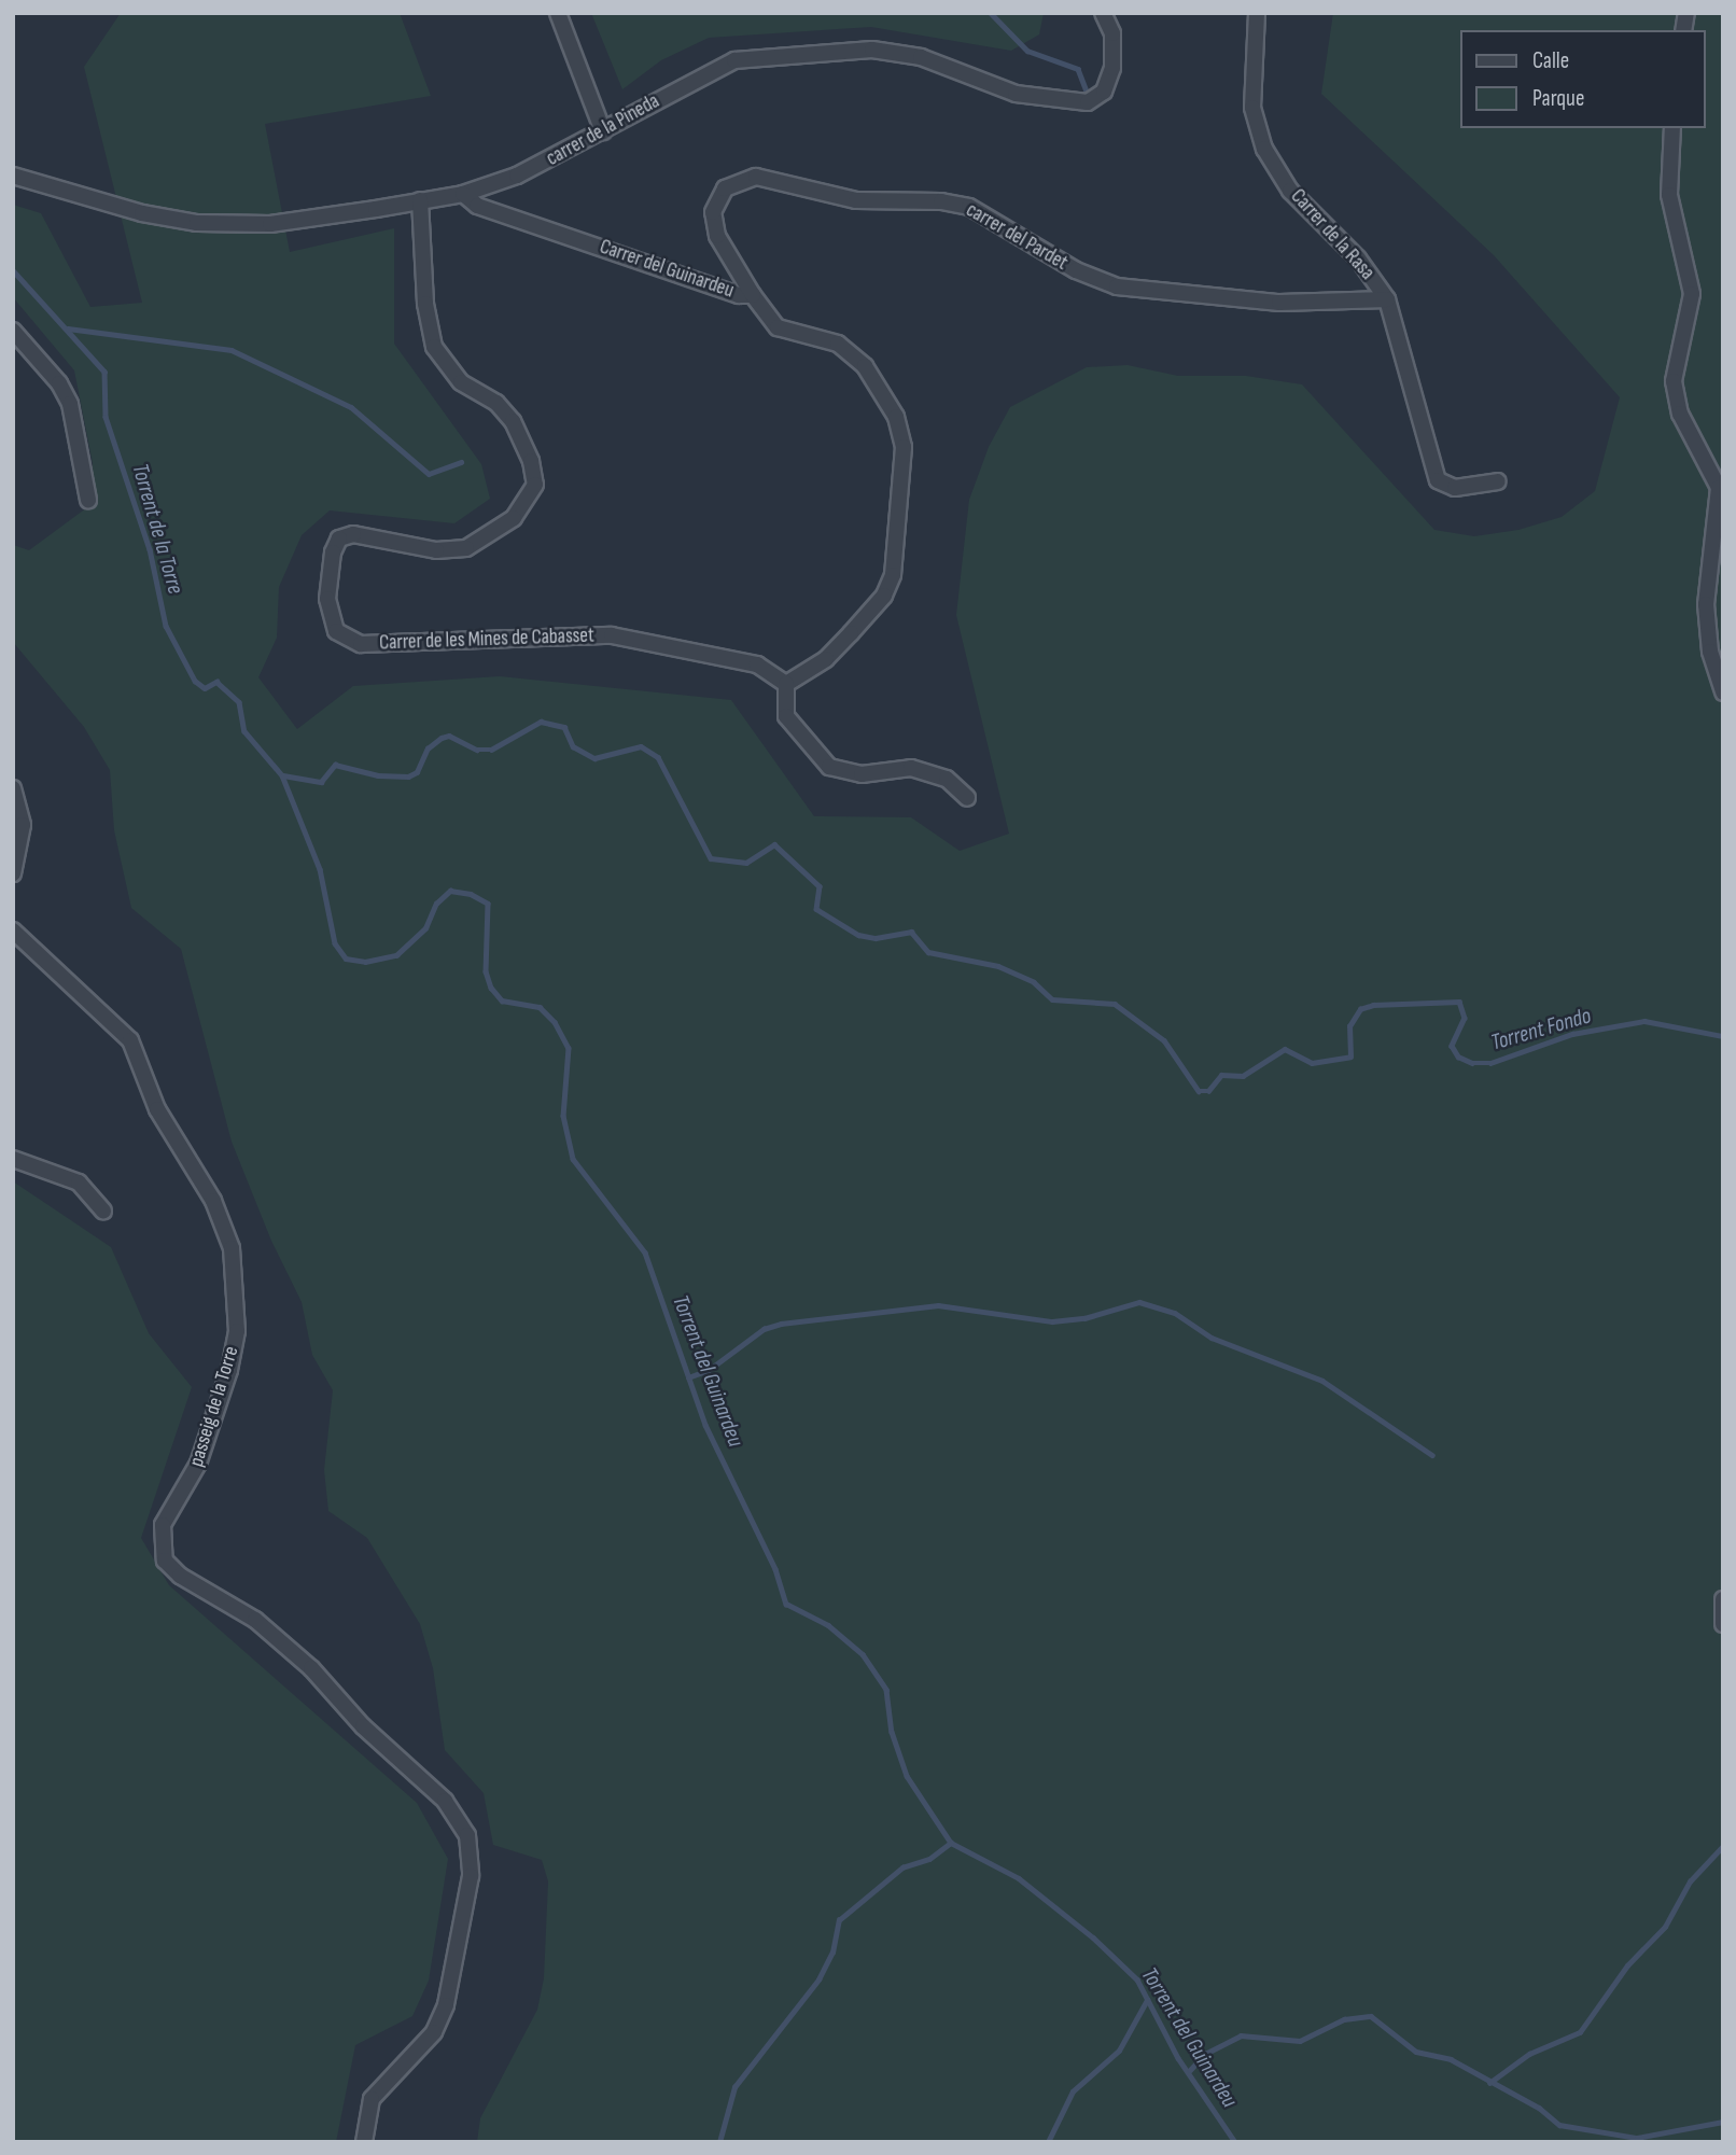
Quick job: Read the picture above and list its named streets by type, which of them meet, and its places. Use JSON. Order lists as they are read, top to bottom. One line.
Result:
{"streets":{"street":["carrer de la Pineda","Carrer de la Rasa","carrer del Pardet","Carrer del Guinardeu","Carrer de les Mines de Cabasset","passeig de la Torre"]},"crossings":[["carrer de la Pineda","Carrer del Guinardeu"],["carrer de la Pineda","Carrer de les Mines de Cabasset"],["Carrer de la Rasa","carrer del Pardet"],["carrer del Pardet","Carrer del Guinardeu"],["Carrer del Guinardeu","Carrer de les Mines de Cabasset"]],"water":["Torrent de la Torre","Torrent Fondo","Torrent del Guinardeu"],"legend":["Calle","Parque"]}
